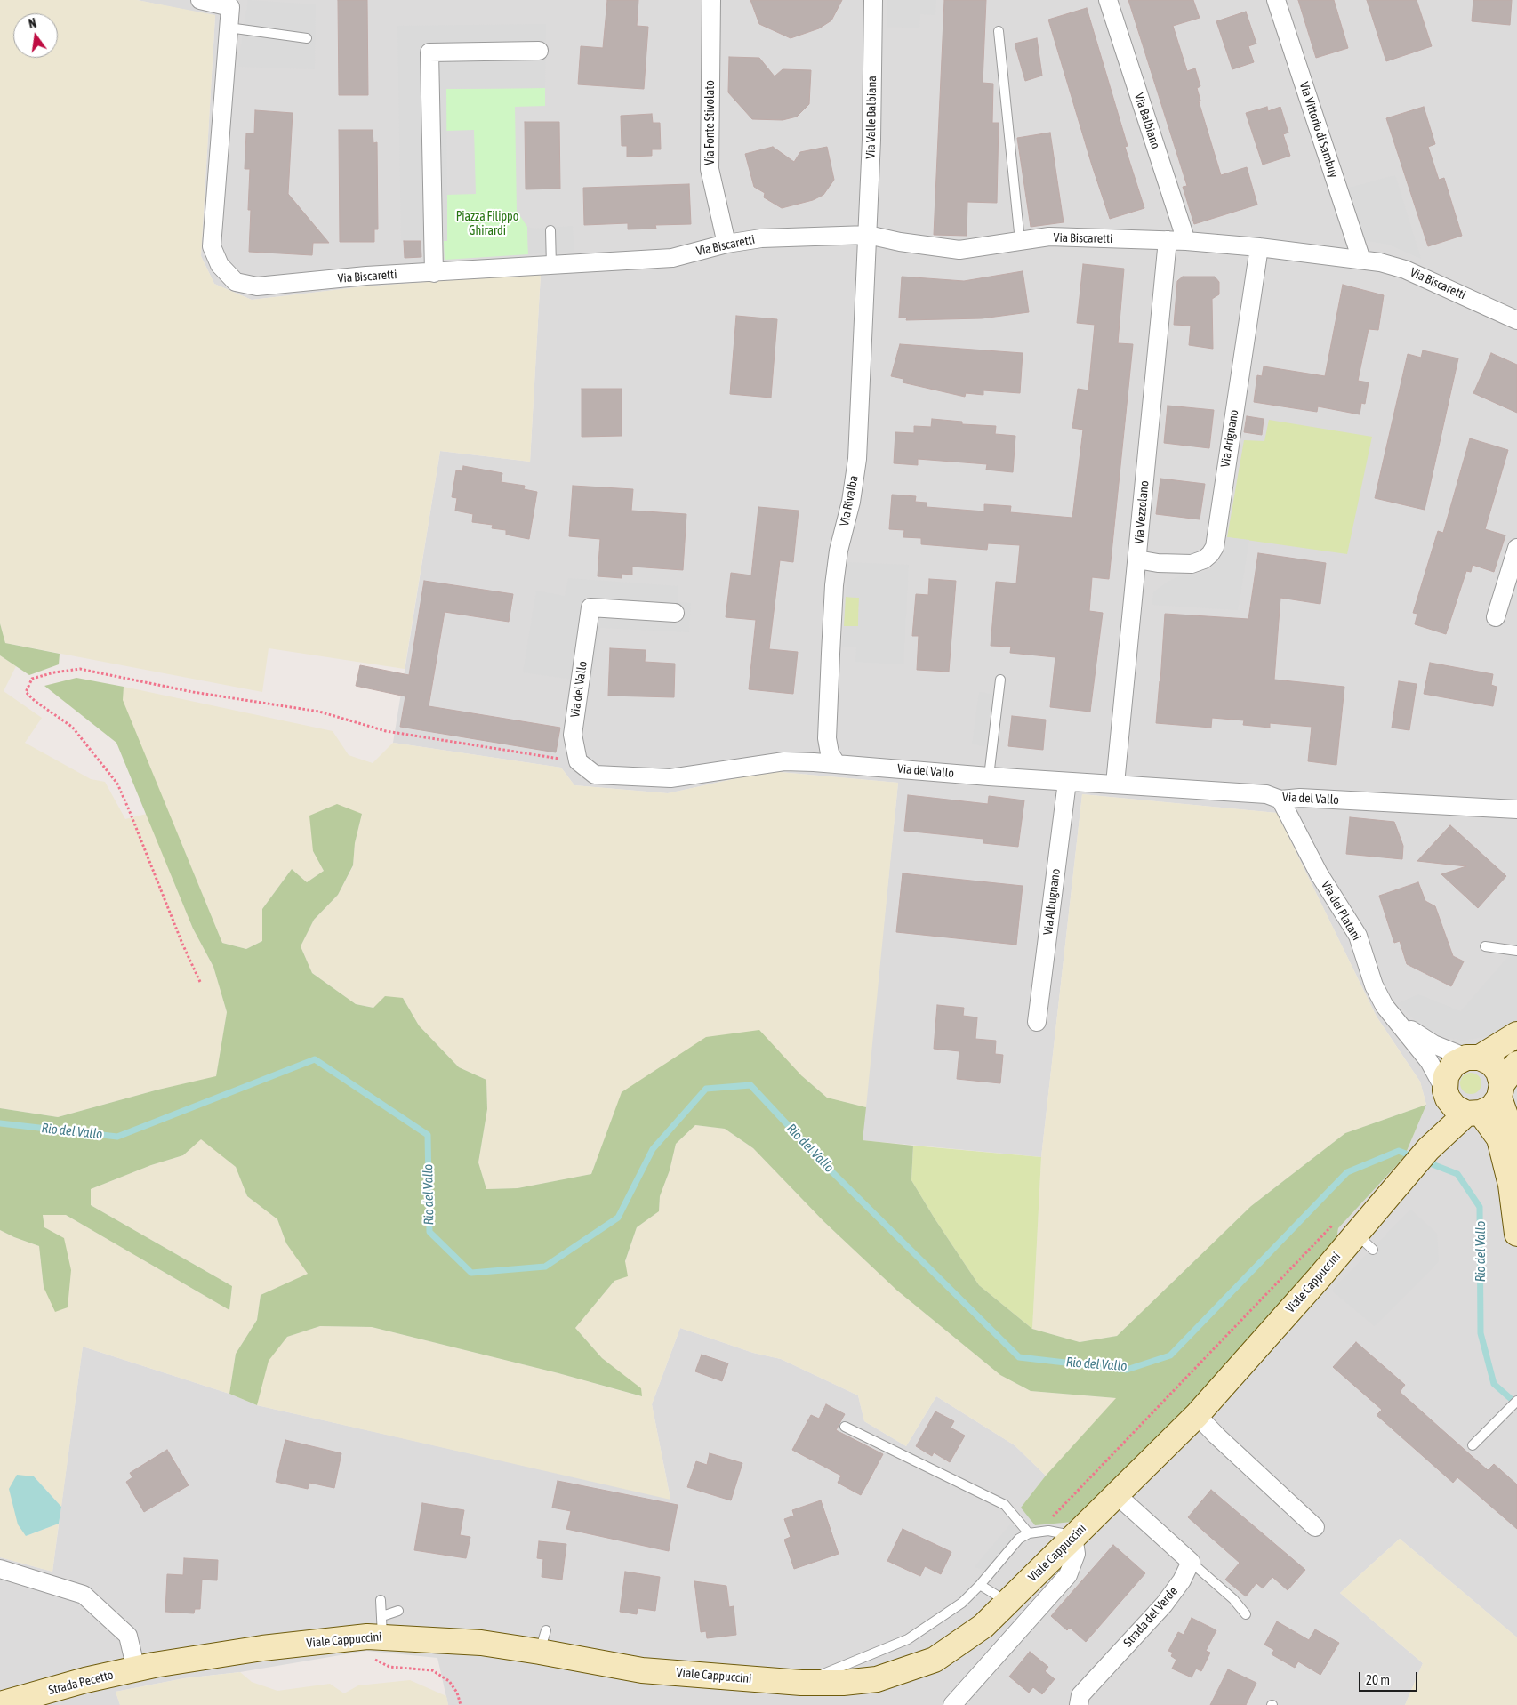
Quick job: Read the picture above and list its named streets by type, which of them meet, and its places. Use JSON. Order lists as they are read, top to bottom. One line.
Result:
{"streets":{"main road":["Viale Cappuccini","Strada Pecetto"],"street":["Via Valle Balbiana","Via Balbiano","Via Fonte Stivolato","Via Vittorio di Sambuy","Via Biscaretti","Via Arignano","Via Rivalba","Via Vezzolano","Via del Vallo","Via Albugnano","Via dei Platani","Strada del Verde"]},"crossings":[["Via Valle Balbiana","Via Biscaretti"],["Via Valle Balbiana","Via Rivalba"],["Via Balbiano","Via Biscaretti"],["Via Fonte Stivolato","Via Biscaretti"],["Via Vittorio di Sambuy","Via Biscaretti"],["Via Biscaretti","Via Arignano"],["Via Biscaretti","Via Rivalba"],["Via Biscaretti","Via Vezzolano"],["Via Arignano","Via Vezzolano"],["Via Rivalba","Via del Vallo"],["Via Vezzolano","Via del Vallo"],["Via del Vallo","Via Albugnano"],["Via del Vallo","Via dei Platani"],["Via dei Platani","Viale Cappuccini"],["Viale Cappuccini","Strada Pecetto"]],"water":["Rio del Vallo"],"parks":["Piazza Filippo Ghirardi"],"scale_bar":"20 m","north":"top"}
